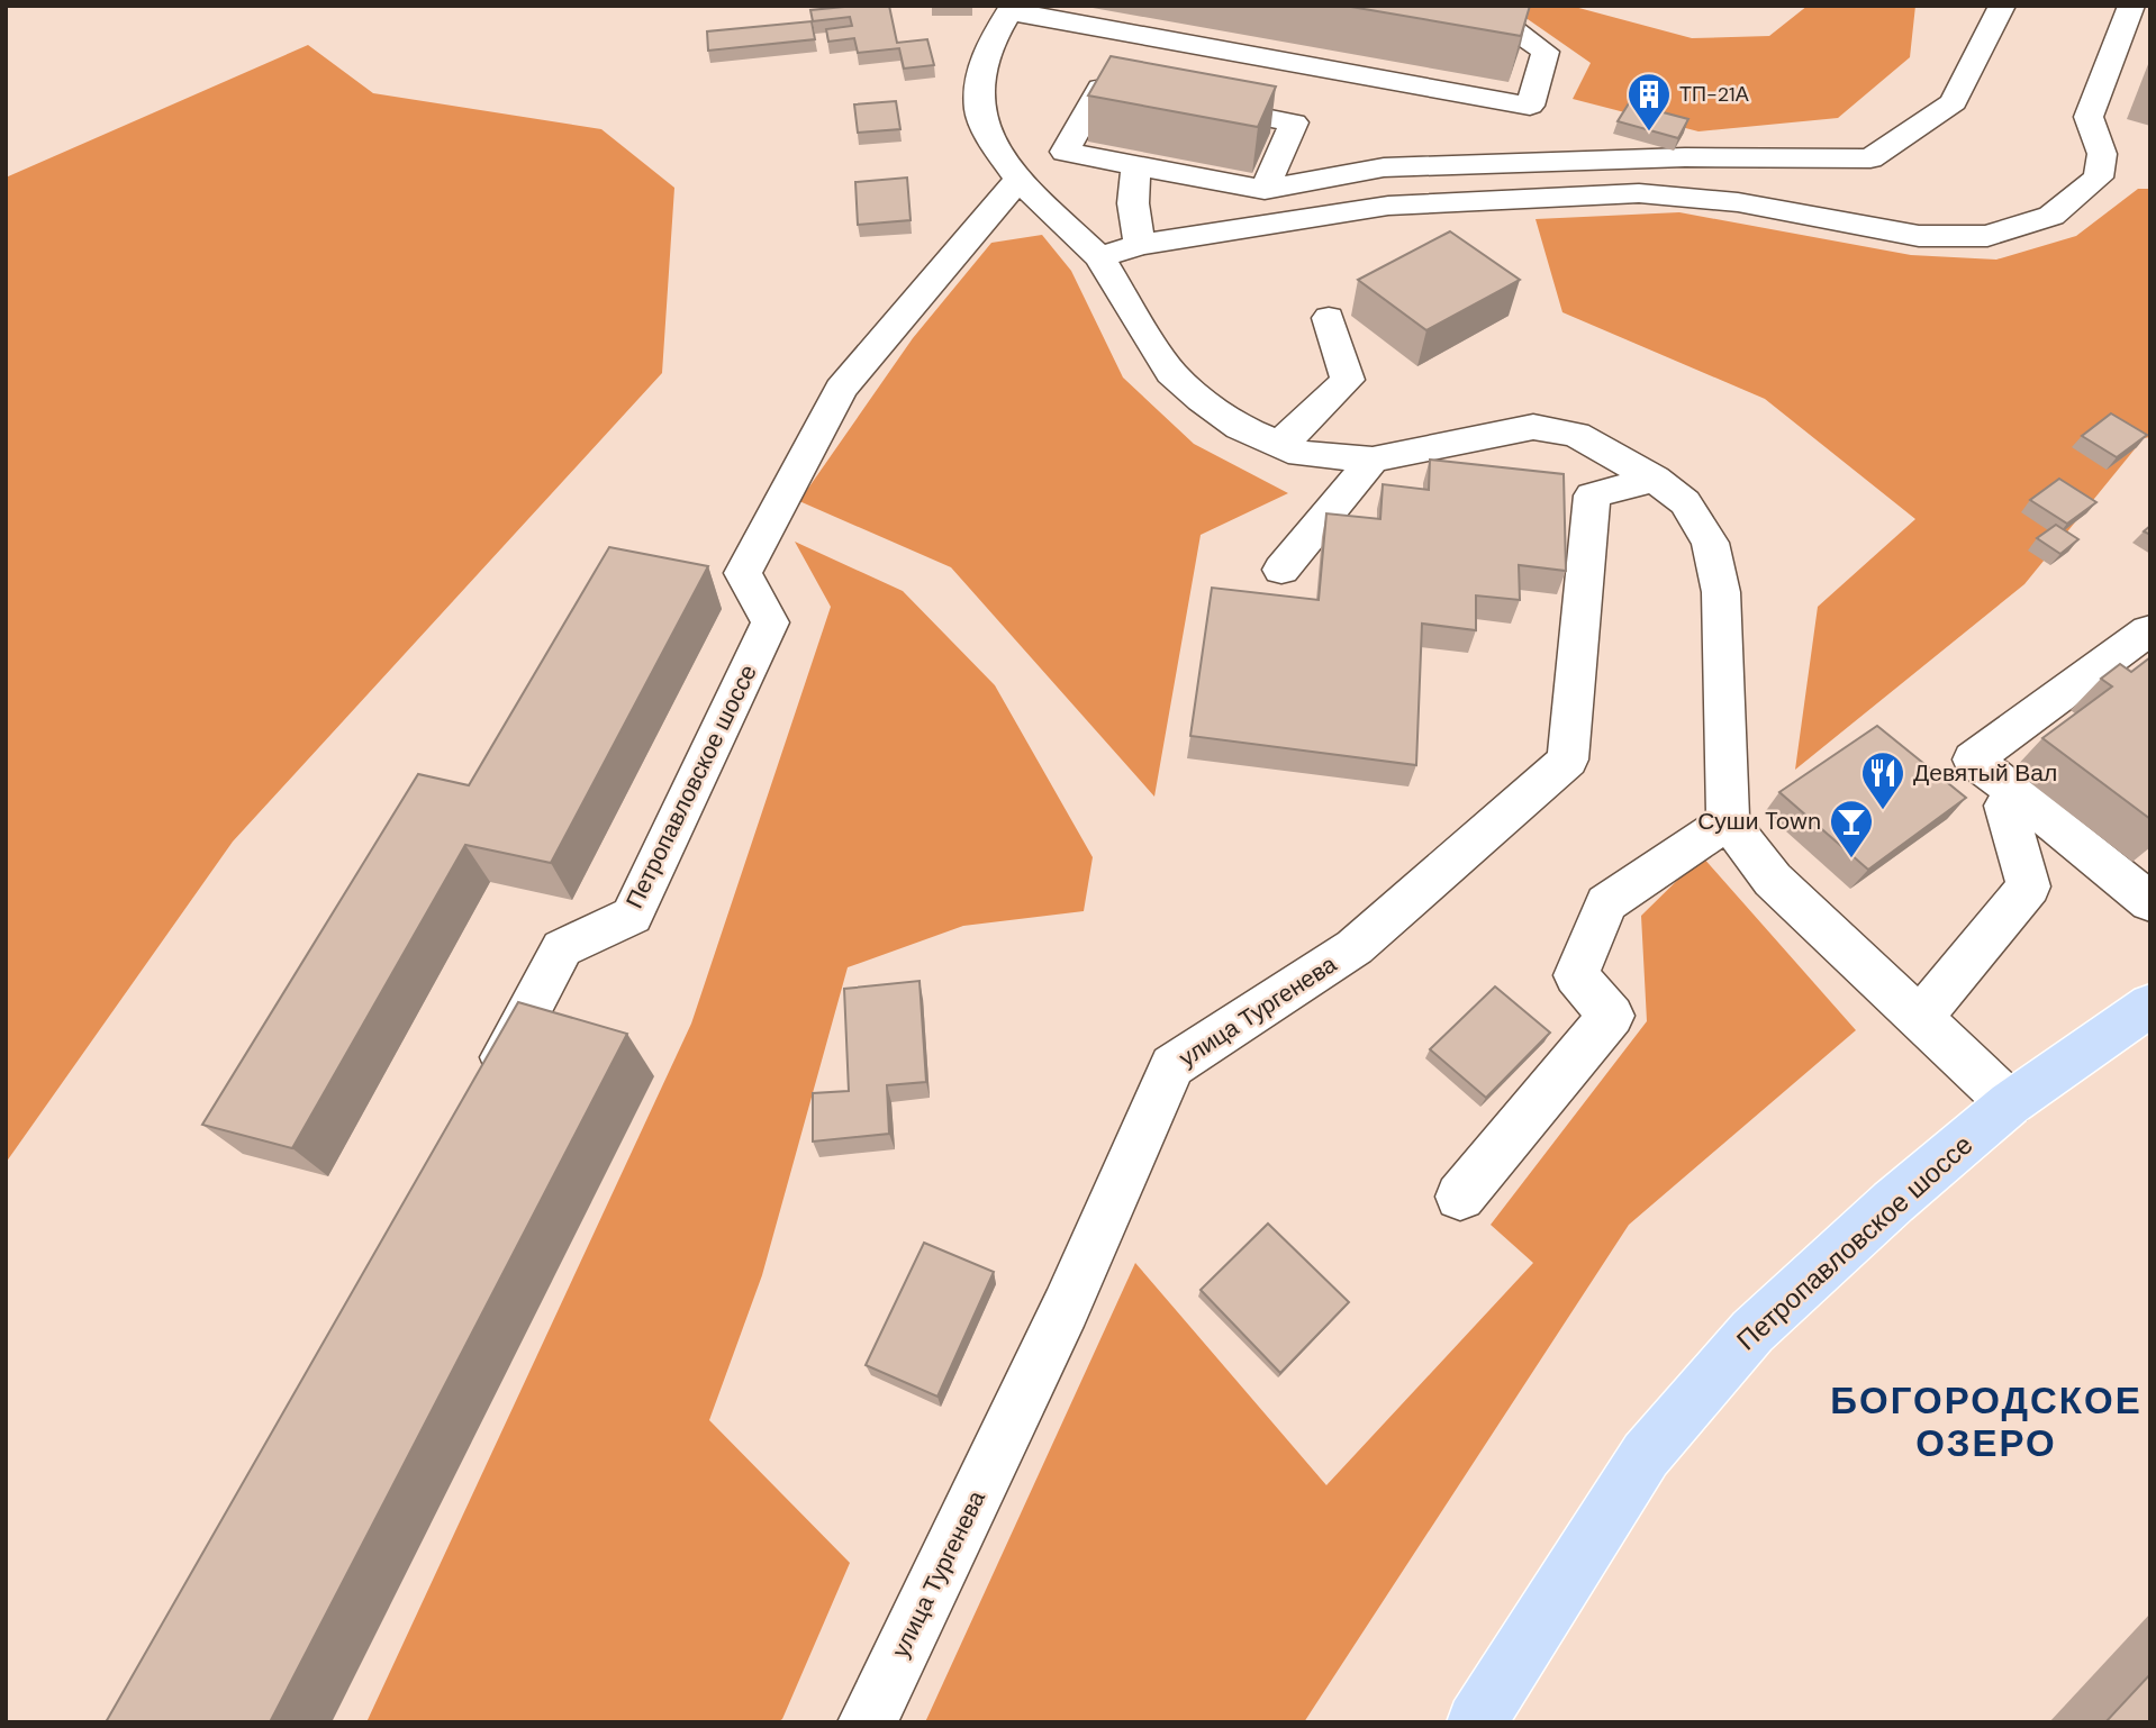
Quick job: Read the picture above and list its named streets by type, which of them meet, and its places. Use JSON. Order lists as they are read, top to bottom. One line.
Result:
{"streets":{"main road":["Петропавловское шоссе"],"street":["улица Тургенева"]},"districts":["БОГОРОДСКОЕ ОЗЕРО"],"places":{"building":["ТП-21А"],"restaurant":["Девятый Вал"],"bar":["Суши Town"]}}
